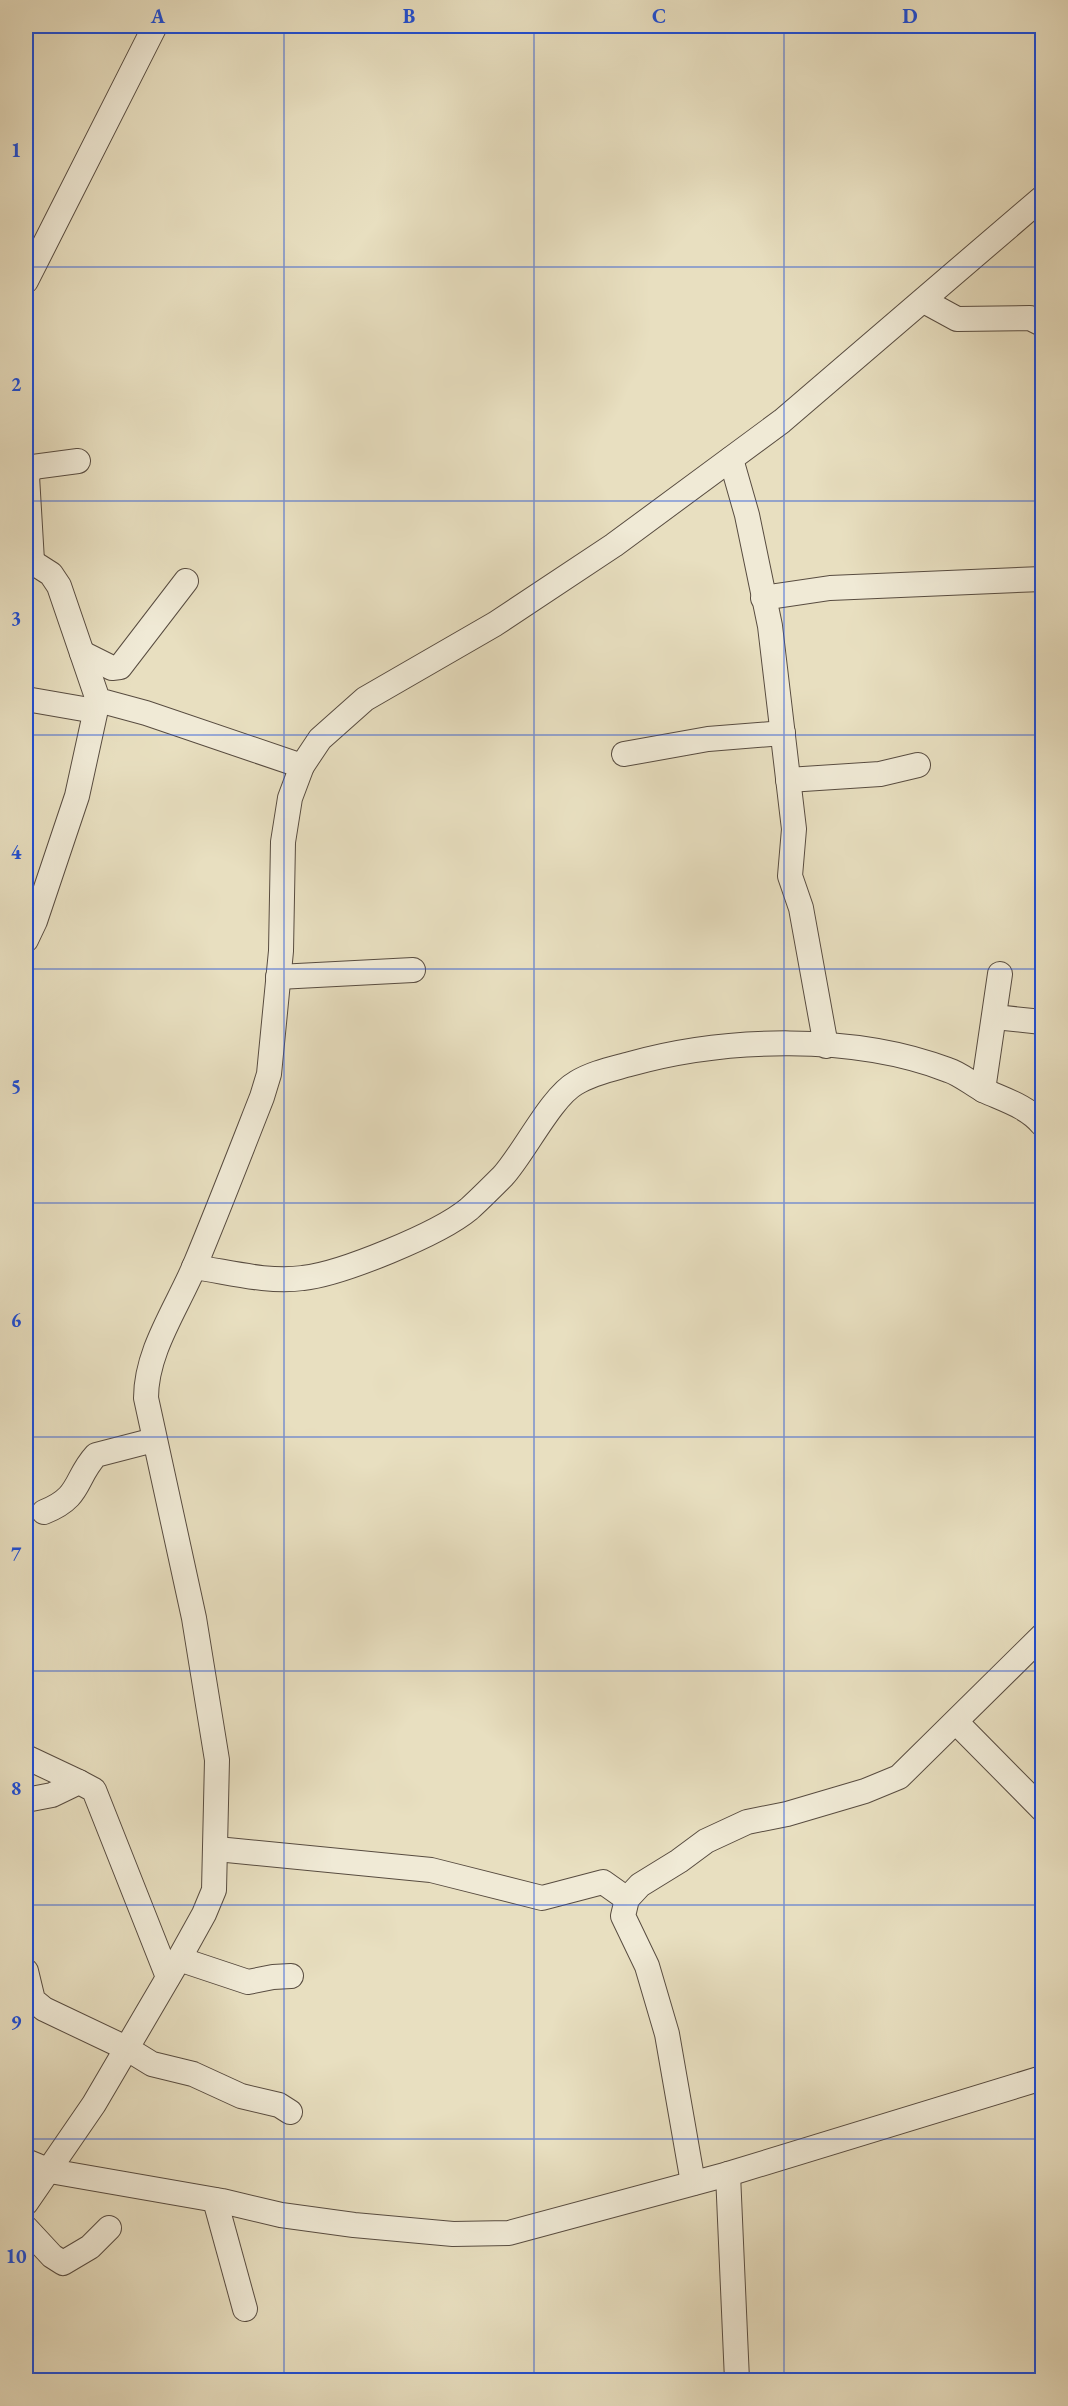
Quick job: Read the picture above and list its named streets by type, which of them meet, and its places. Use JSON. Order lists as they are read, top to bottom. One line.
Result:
{"grid":{"columns":["A","B","C","D"],"rows":["1","2","3","4","5","6","7","8","9","10"]}}
